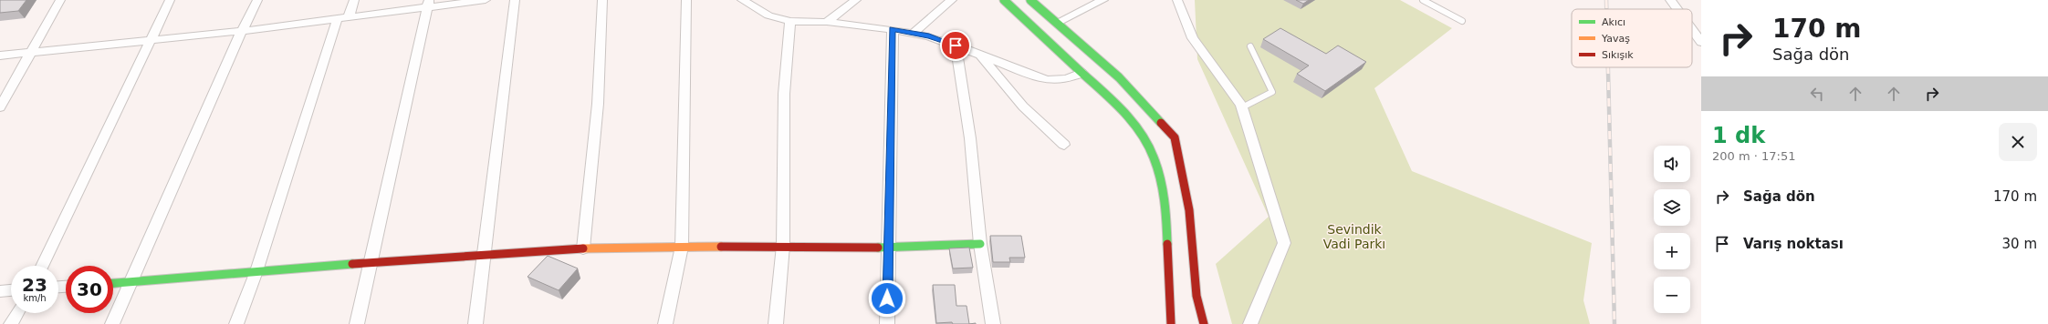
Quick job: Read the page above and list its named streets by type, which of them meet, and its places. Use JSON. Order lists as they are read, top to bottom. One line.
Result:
{"parks":["Sevindik Vadi Parkı"],"legend":["Akıcı","Yavaş","Sıkışık"],"page":{"turn":["170 m","Sağa dön"],"heading":["1 dk","200 m · 17:51"],"map_buttons":["+","−"],"list":[{"name":"Sağa dön","value":"170 m"},{"name":"Varış noktası","value":"30 m"}],"speed":"23 km/h","limit":"30"}}
